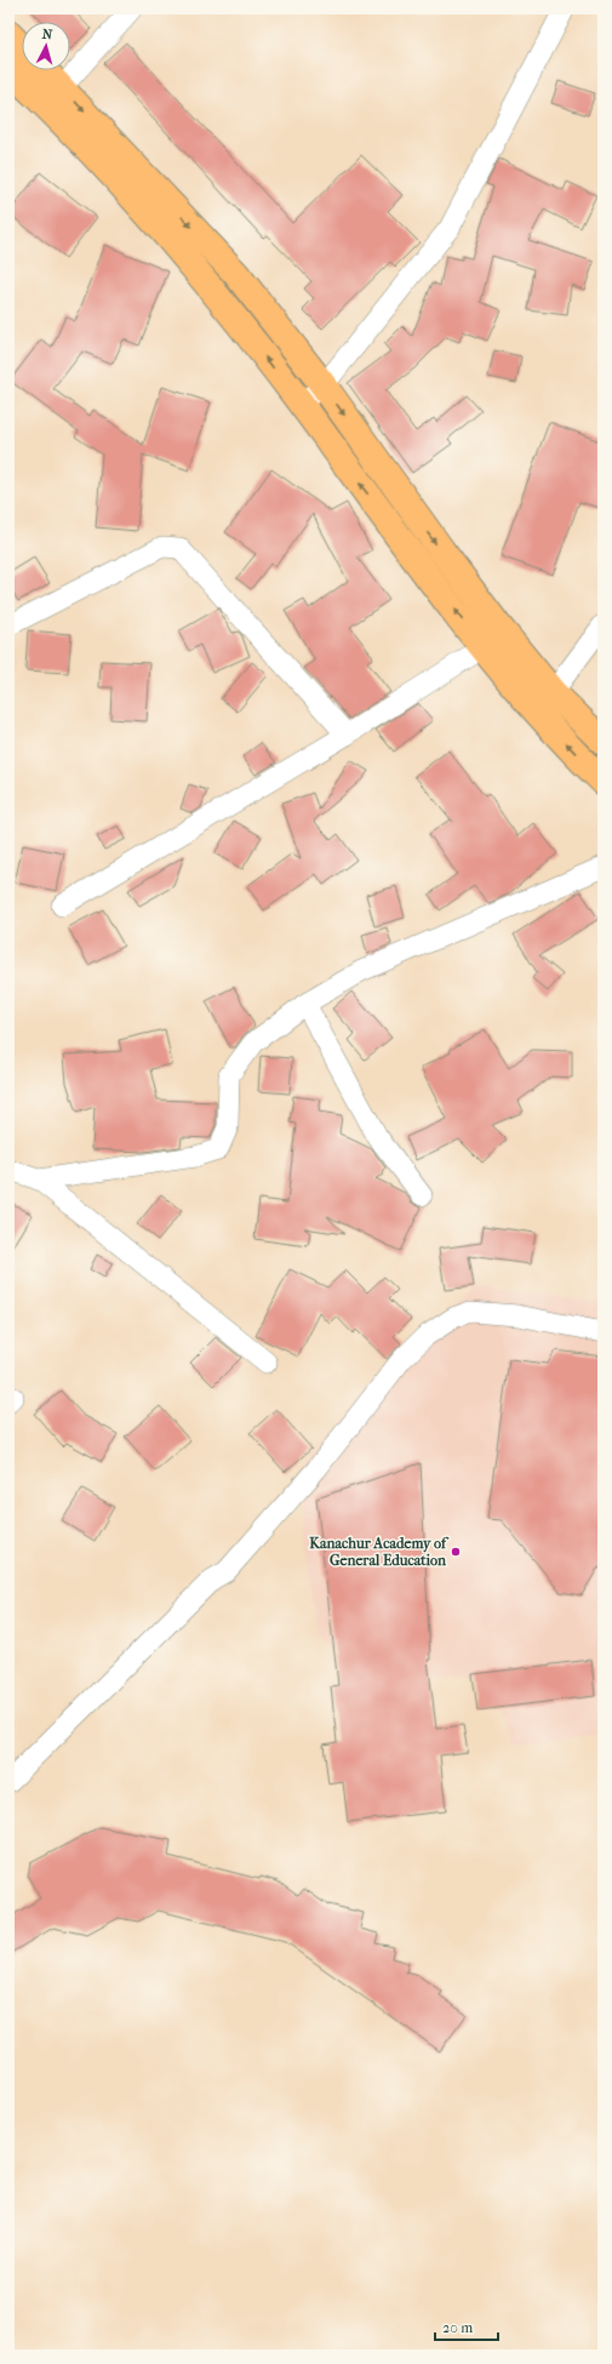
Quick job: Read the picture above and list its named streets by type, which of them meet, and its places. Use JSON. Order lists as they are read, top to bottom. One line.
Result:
{"places":["Kanachur Academy of General Education"],"scale_bar":"20 m","north":"top"}
